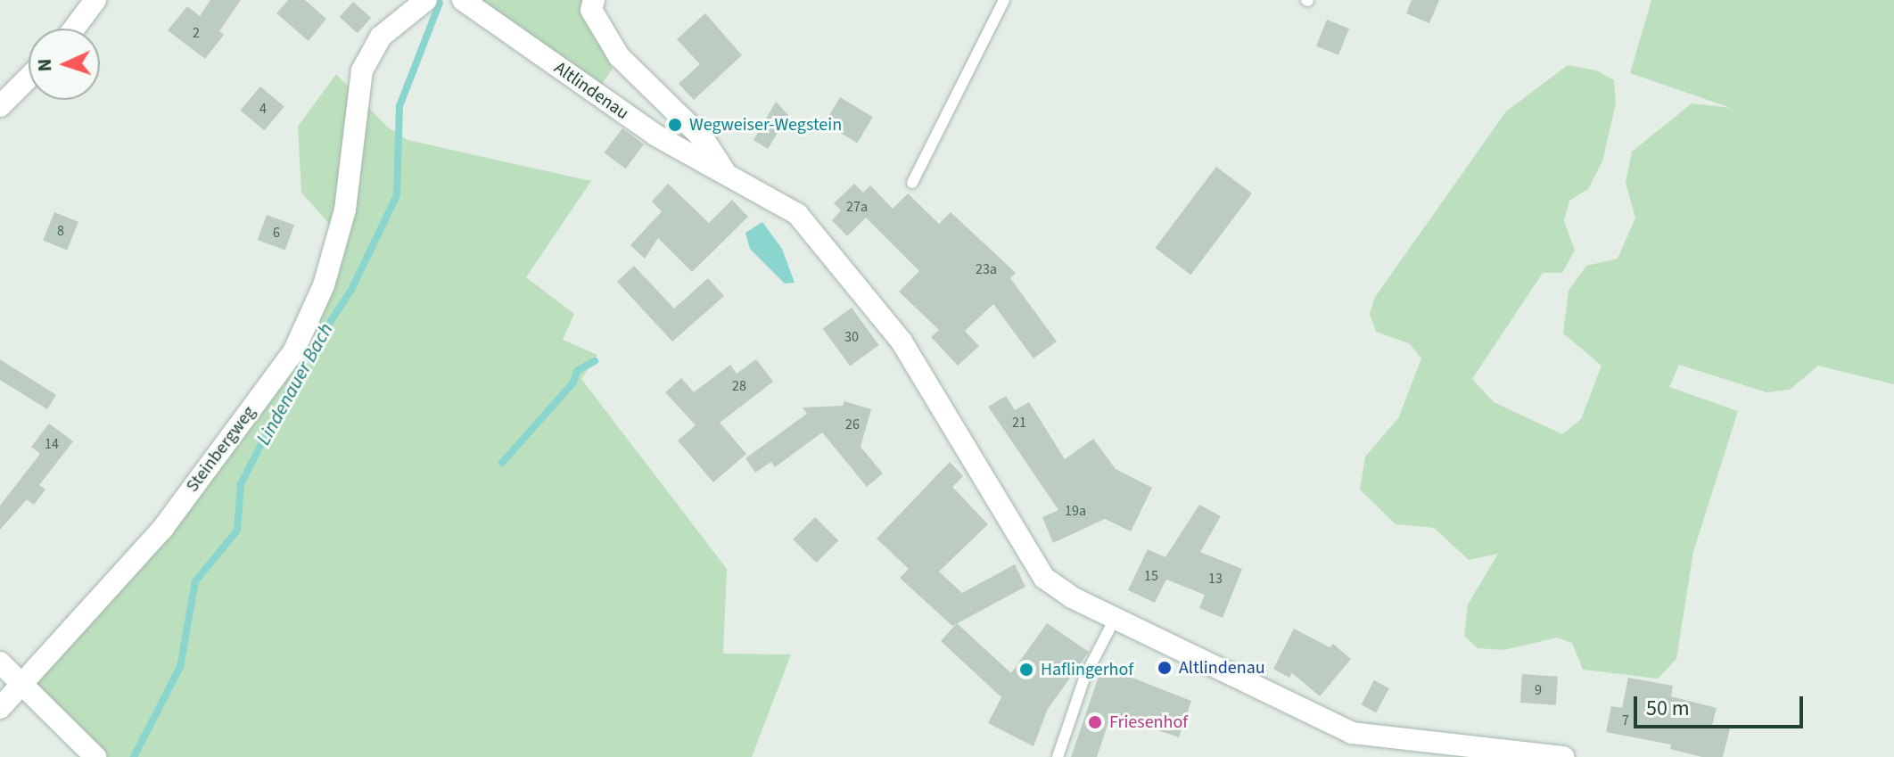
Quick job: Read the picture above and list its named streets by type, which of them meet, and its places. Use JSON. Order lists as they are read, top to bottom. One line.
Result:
{"streets":{"street":["Altlindenau","Steinbergweg"]},"water":["Lindenauer Bach"],"places":["Wegweiser-Wegstein","Altlindenau","Haflingerhof","Friesenhof"],"house_numbers":["2","4","27a","8","6","23a","30","28","21","26","14","19a","15","13","9","7"],"scale_bar":"50 m","north":"left"}
